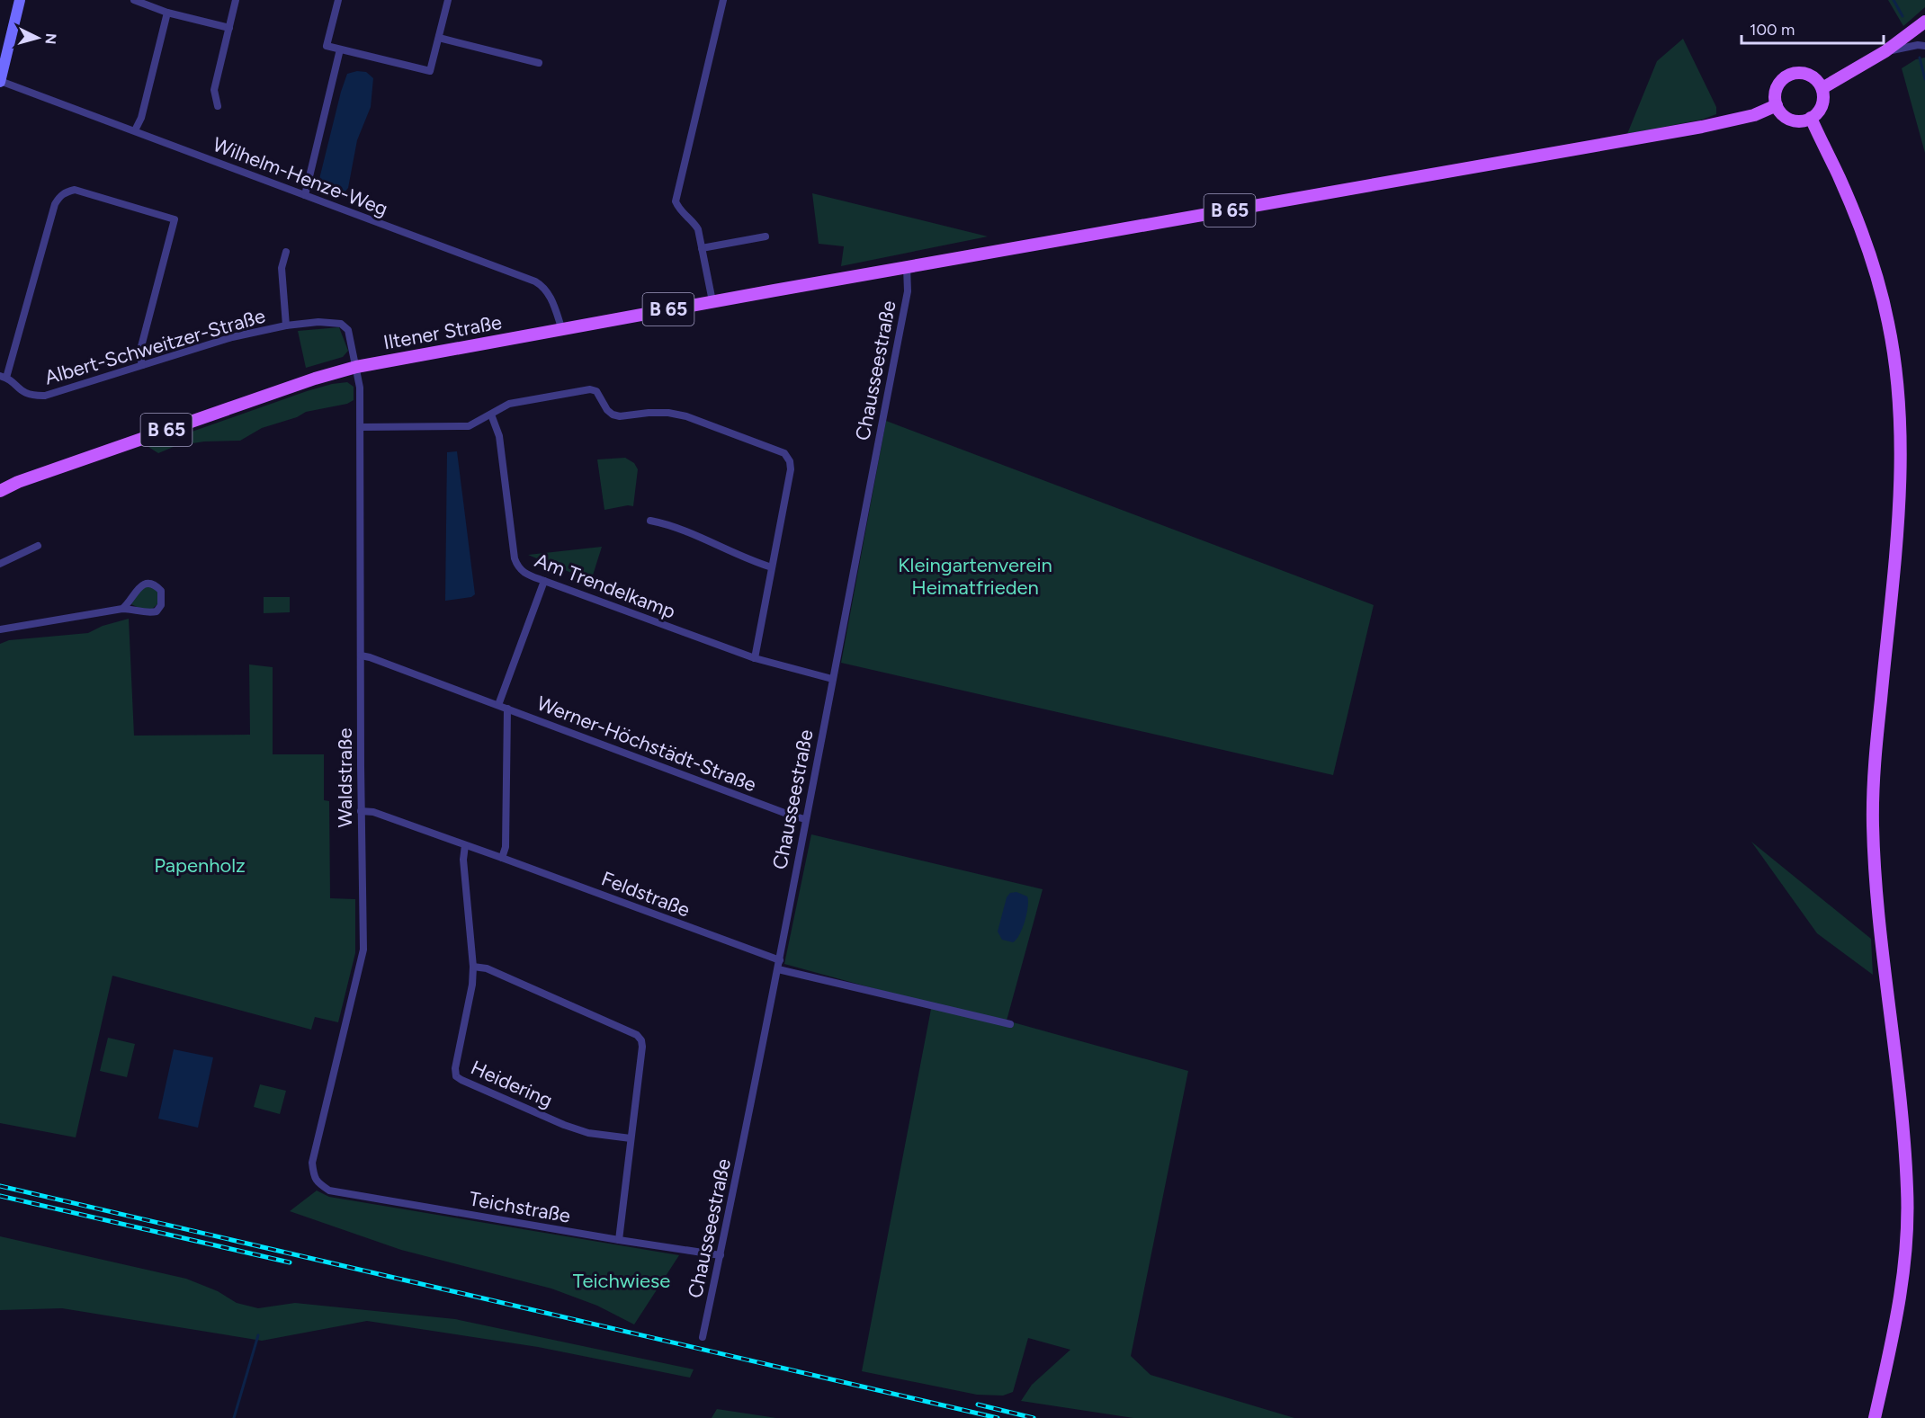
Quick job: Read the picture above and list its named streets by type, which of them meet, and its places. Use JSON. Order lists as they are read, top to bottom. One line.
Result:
{"streets":{"main road":["B 65","Iltener Straße"],"street":["Wilhelm-Henze-Weg","Albert-Schweitzer-Straße","Chausseestraße","Am Trendelkamp","Werner-Höchstädt-Straße","Waldstraße","Feldstraße","Heidering","Teichstraße"]},"crossings":[["Wilhelm-Henze-Weg","Iltener Straße"],["B 65","Iltener Straße"],["B 65","Chausseestraße"],["Iltener Straße","Albert-Schweitzer-Straße"],["Iltener Straße","Chausseestraße"],["Iltener Straße","Waldstraße"],["Albert-Schweitzer-Straße","Waldstraße"],["Chausseestraße","Am Trendelkamp"],["Chausseestraße","Werner-Höchstädt-Straße"],["Chausseestraße","Feldstraße"],["Chausseestraße","Teichstraße"],["Werner-Höchstädt-Straße","Waldstraße"],["Werner-Höchstädt-Straße","Feldstraße"],["Waldstraße","Feldstraße"],["Waldstraße","Teichstraße"],["Feldstraße","Heidering"]],"parks":["Kleingartenverein Heimatfrieden","Papenholz","Teichwiese"],"scale_bar":"100 m","north":"right"}
